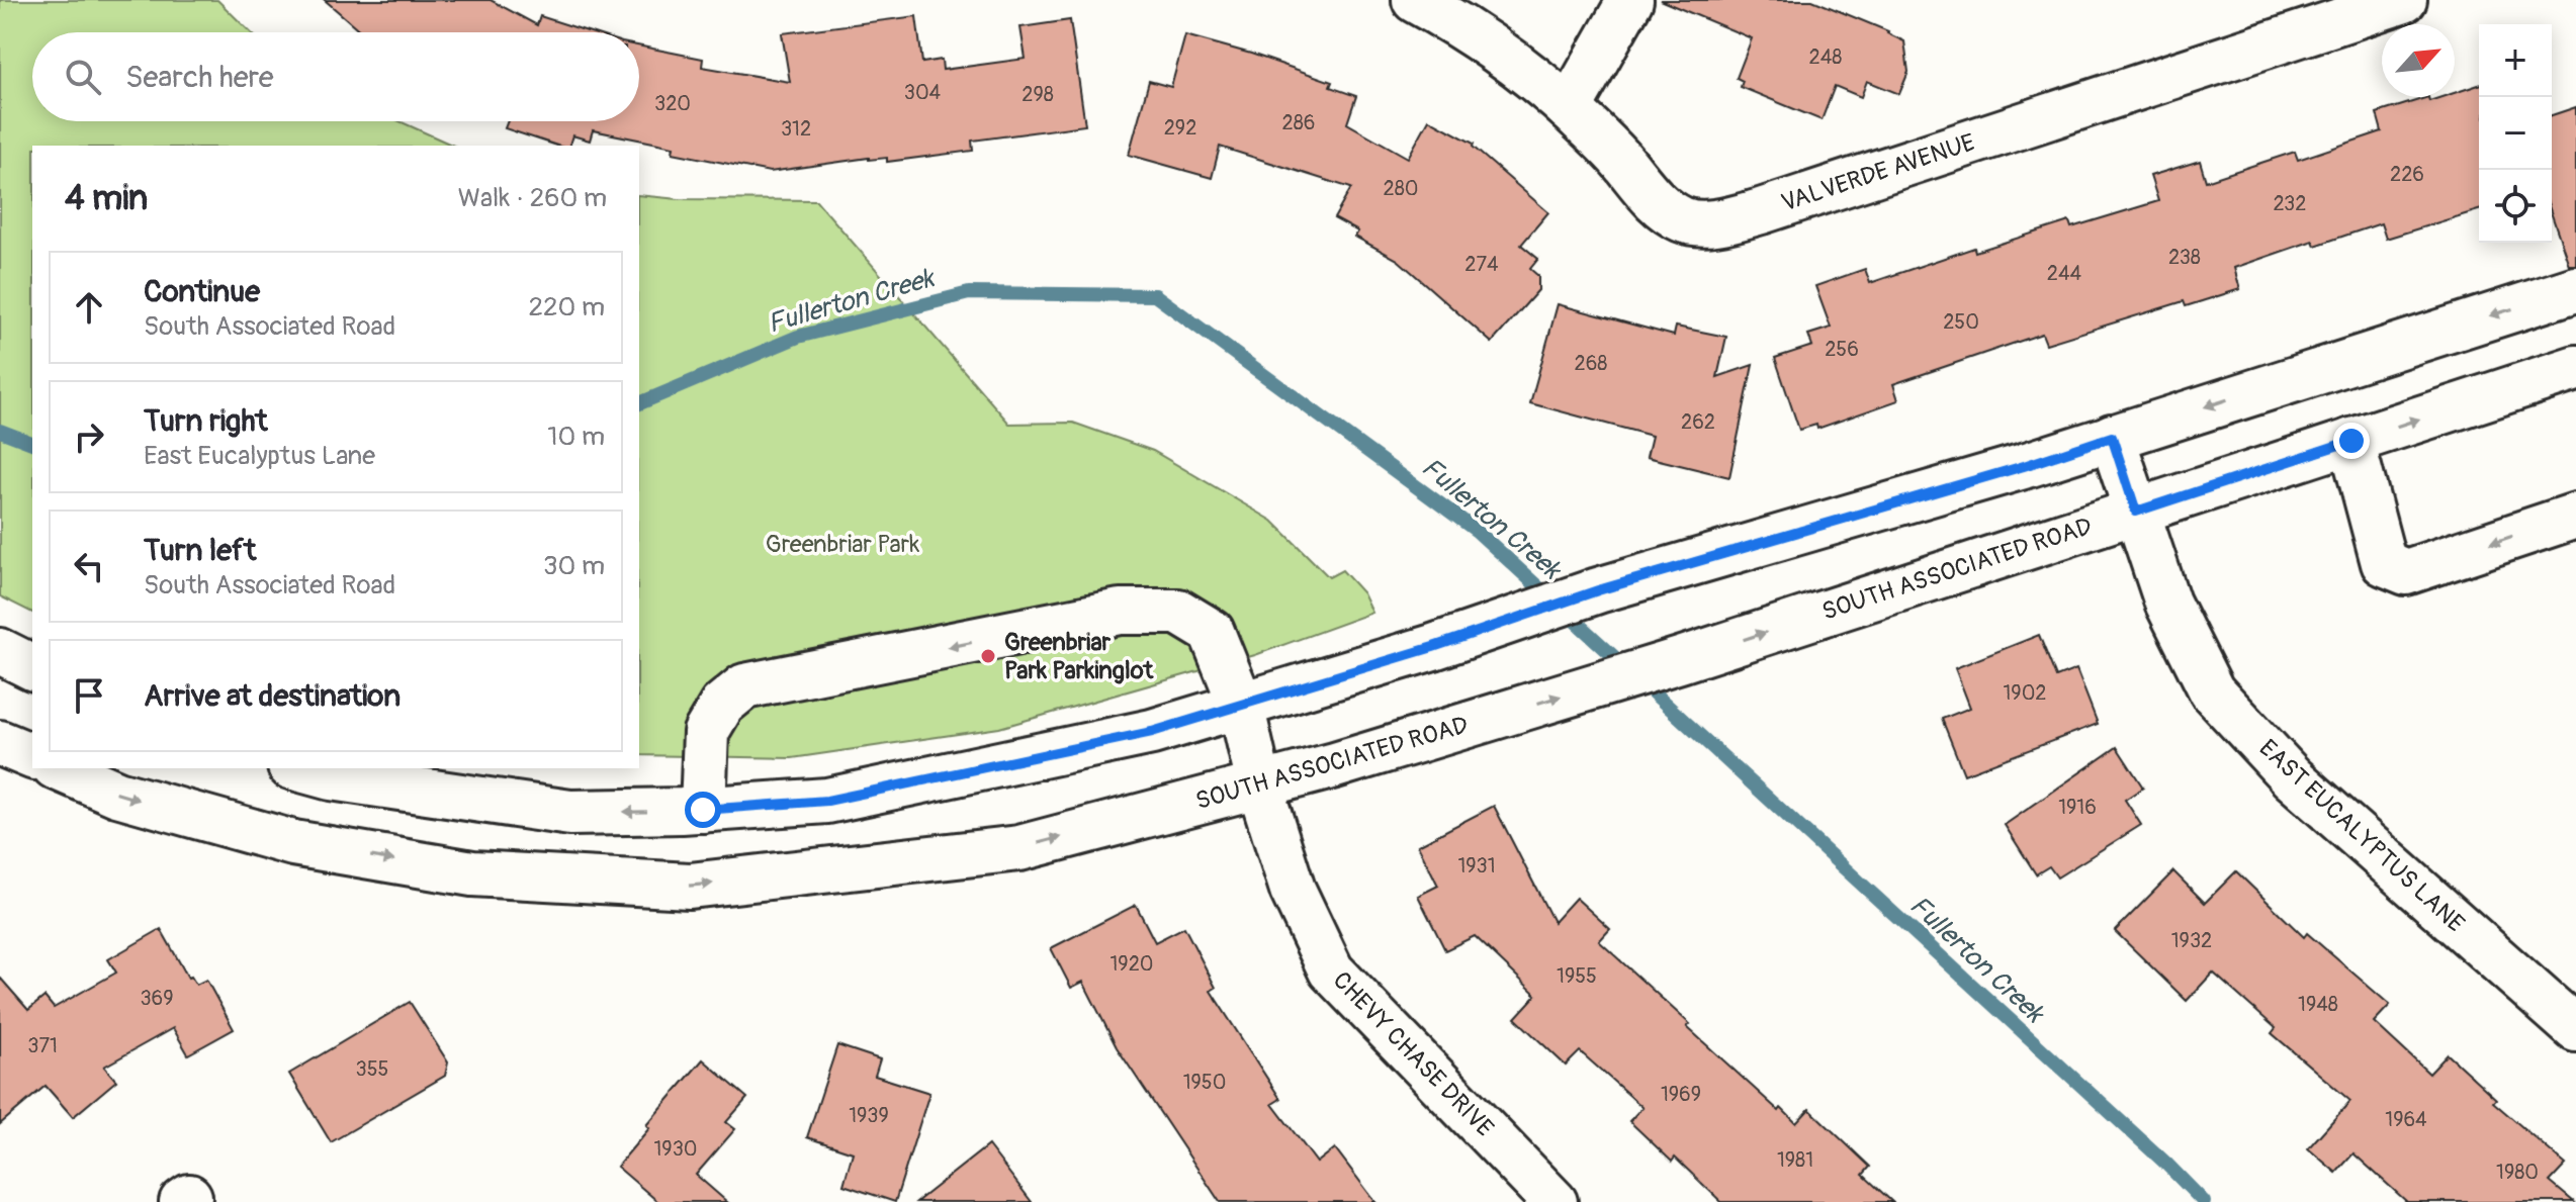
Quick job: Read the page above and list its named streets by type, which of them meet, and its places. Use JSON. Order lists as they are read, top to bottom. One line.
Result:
{"streets":{"street":["VALVERDE AVENUE","SOUTH ASSOCIATED ROAD","EAST EUCALYPTUS LANE","CHEVY CHASE DRIVE"]},"crossings":[["SOUTH ASSOCIATED ROAD","EAST EUCALYPTUS LANE"],["SOUTH ASSOCIATED ROAD","CHEVY CHASE DRIVE"]],"water":["Fullerton Creek"],"parks":["Greenbriar Park"],"places":["Greenbriar Park Parkinglot"],"house_numbers":["248","304","298","320","286","292","312","226","280","232","238","274","244","250","256","268","262","1902","1916","1931","1932","1920","1955","369","1948","371","355","1950","1969","1939","1964","1930","1981","1980"],"north":"top right","page":{"map_buttons":["+","−"],"search":"Search here","heading":["4 min","Walk · 260 m"],"list":[["Continue","South Associated Road","220 m"],["Turn right","East Eucalyptus Lane","10 m"],["Turn left","South Associated Road","30 m"],"Arrive at destination"]}}
